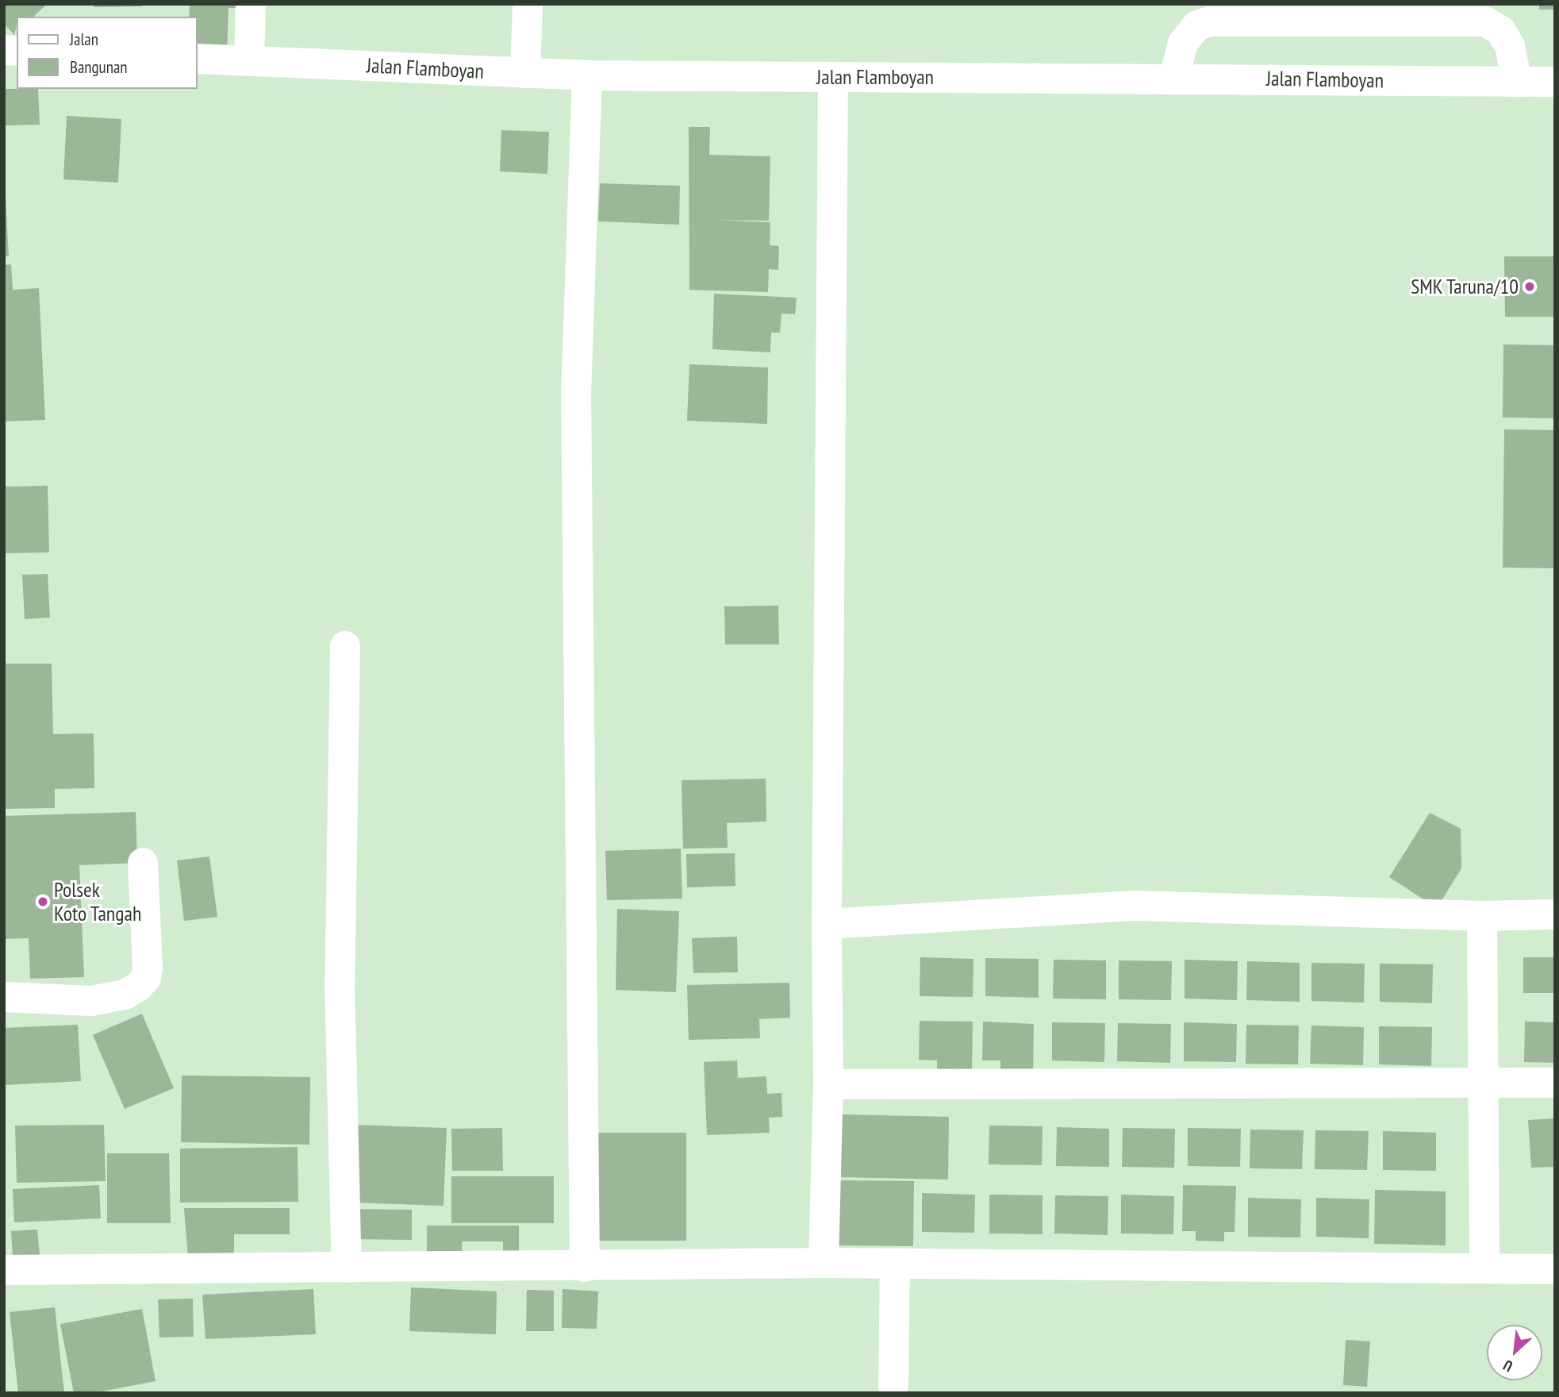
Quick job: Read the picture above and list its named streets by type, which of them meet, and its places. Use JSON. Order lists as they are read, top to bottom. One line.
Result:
{"streets":{"street":["Jalan Flamboyan"]},"places":["SMK Taruna/10","Polsek Koto Tangah"],"legend":["Jalan","Bangunan"],"north":"bottom left"}
